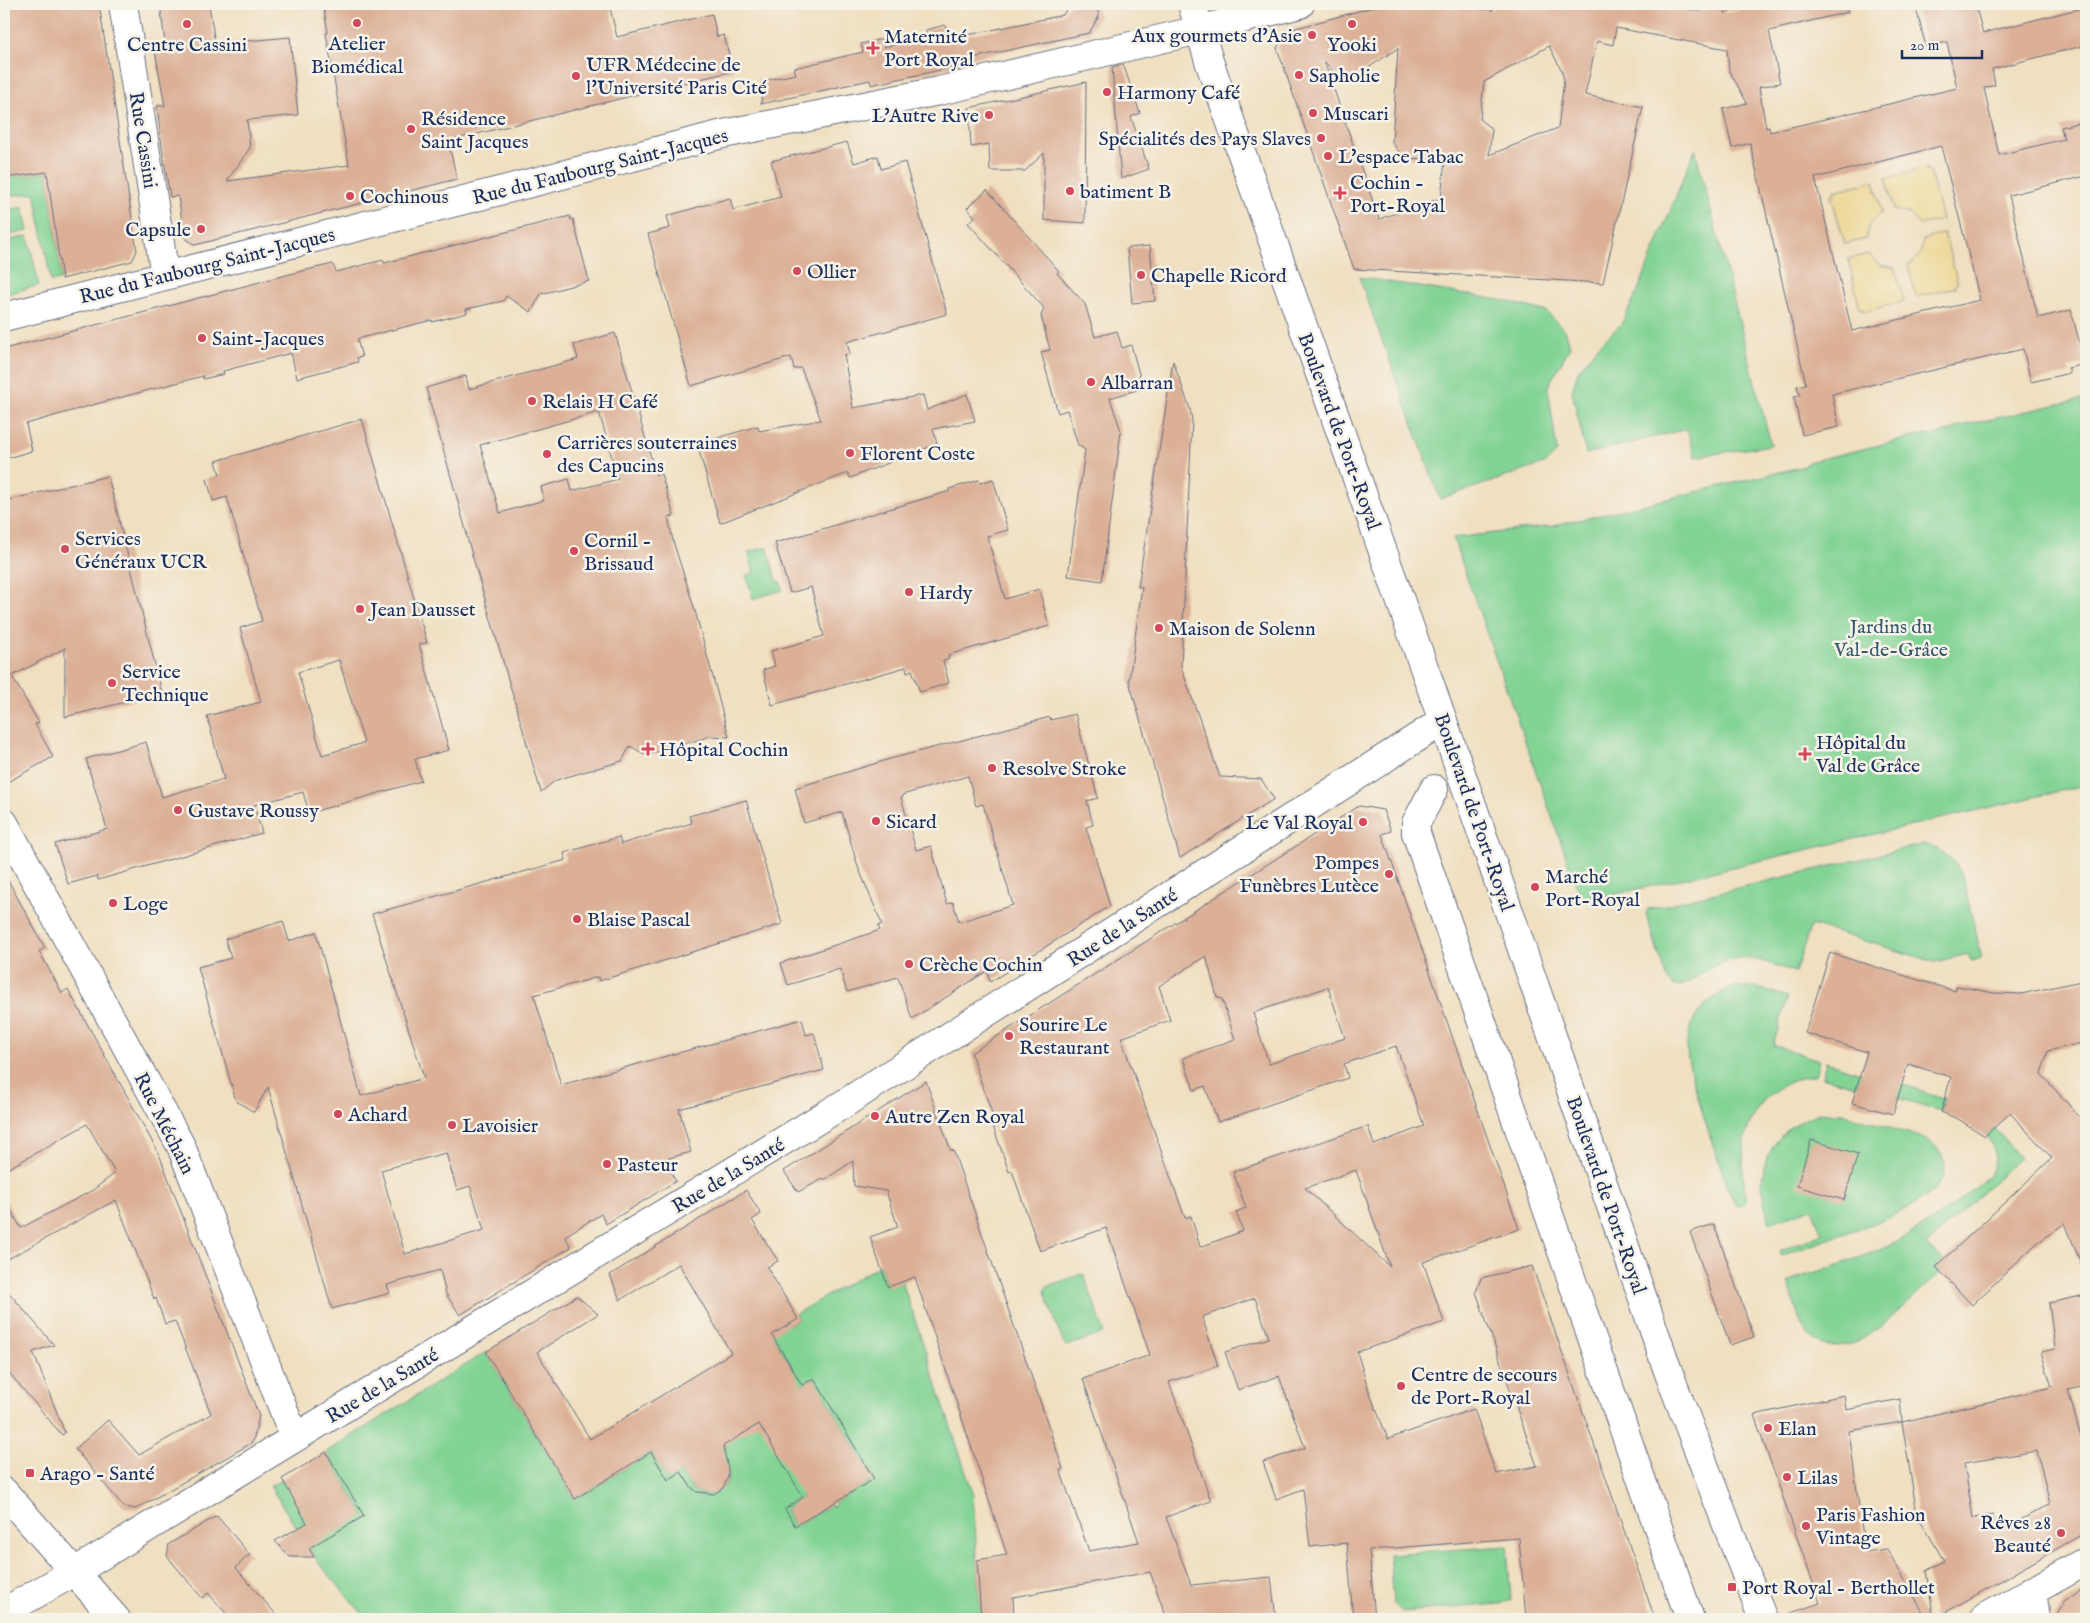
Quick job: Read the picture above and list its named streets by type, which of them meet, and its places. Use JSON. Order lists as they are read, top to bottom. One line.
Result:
{"streets":{"street":["Rue Cassini","Rue du Faubourg Saint-Jacques","Boulevard de Port-Royal","Rue de la Santé","Rue Méchain"]},"crossings":[["Rue Cassini","Rue du Faubourg Saint-Jacques"],["Rue du Faubourg Saint-Jacques","Boulevard de Port-Royal"],["Boulevard de Port-Royal","Rue de la Santé"],["Rue de la Santé","Rue Méchain"]],"parks":["Jardins du Val-de-Grâce"],"places":{"other":["Atelier Biomédical","Centre Cassini","Yooki","Aux gourmets d'Asie","Sapholie","UFR Médecine de l'Université Paris Cité","Harmony Café","Muscari","L'Autre Rive","Résidence Saint Jacques","Spécialités des Pays Slaves","L'espace Tabac","batiment B","Cochinous","Capsule","Ollier","Chapelle Ricord","Saint-Jacques","Albarran","Relais H Café","Florent Coste","Carrières souterraines des Capucins","Services Généraux UCR","Cornil - Brissaud","Hardy","Jean Dausset","Maison de Solenn","Service Technique","Resolve Stroke","Gustave Roussy","Sicard","Le Val Royal","Pompes Funèbres Lutèce","Marché Port-Royal","Loge","Blaise Pascal","Crèche Cochin","Sourire Le Restaurant","Achard","Autre Zen Royal","Lavoisier","Pasteur","Centre de secours de Port-Royal","Elan","Lilas","Paris Fashion Vintage","Rêves 28 Beauté"],"health":["Maternité Port Royal","Cochin - Port-Royal","Hôpital Cochin","Hôpital du Val de Grâce"],"transit":["Arago - Santé","Port Royal - Berthollet"]},"scale_bar":"20 m"}
